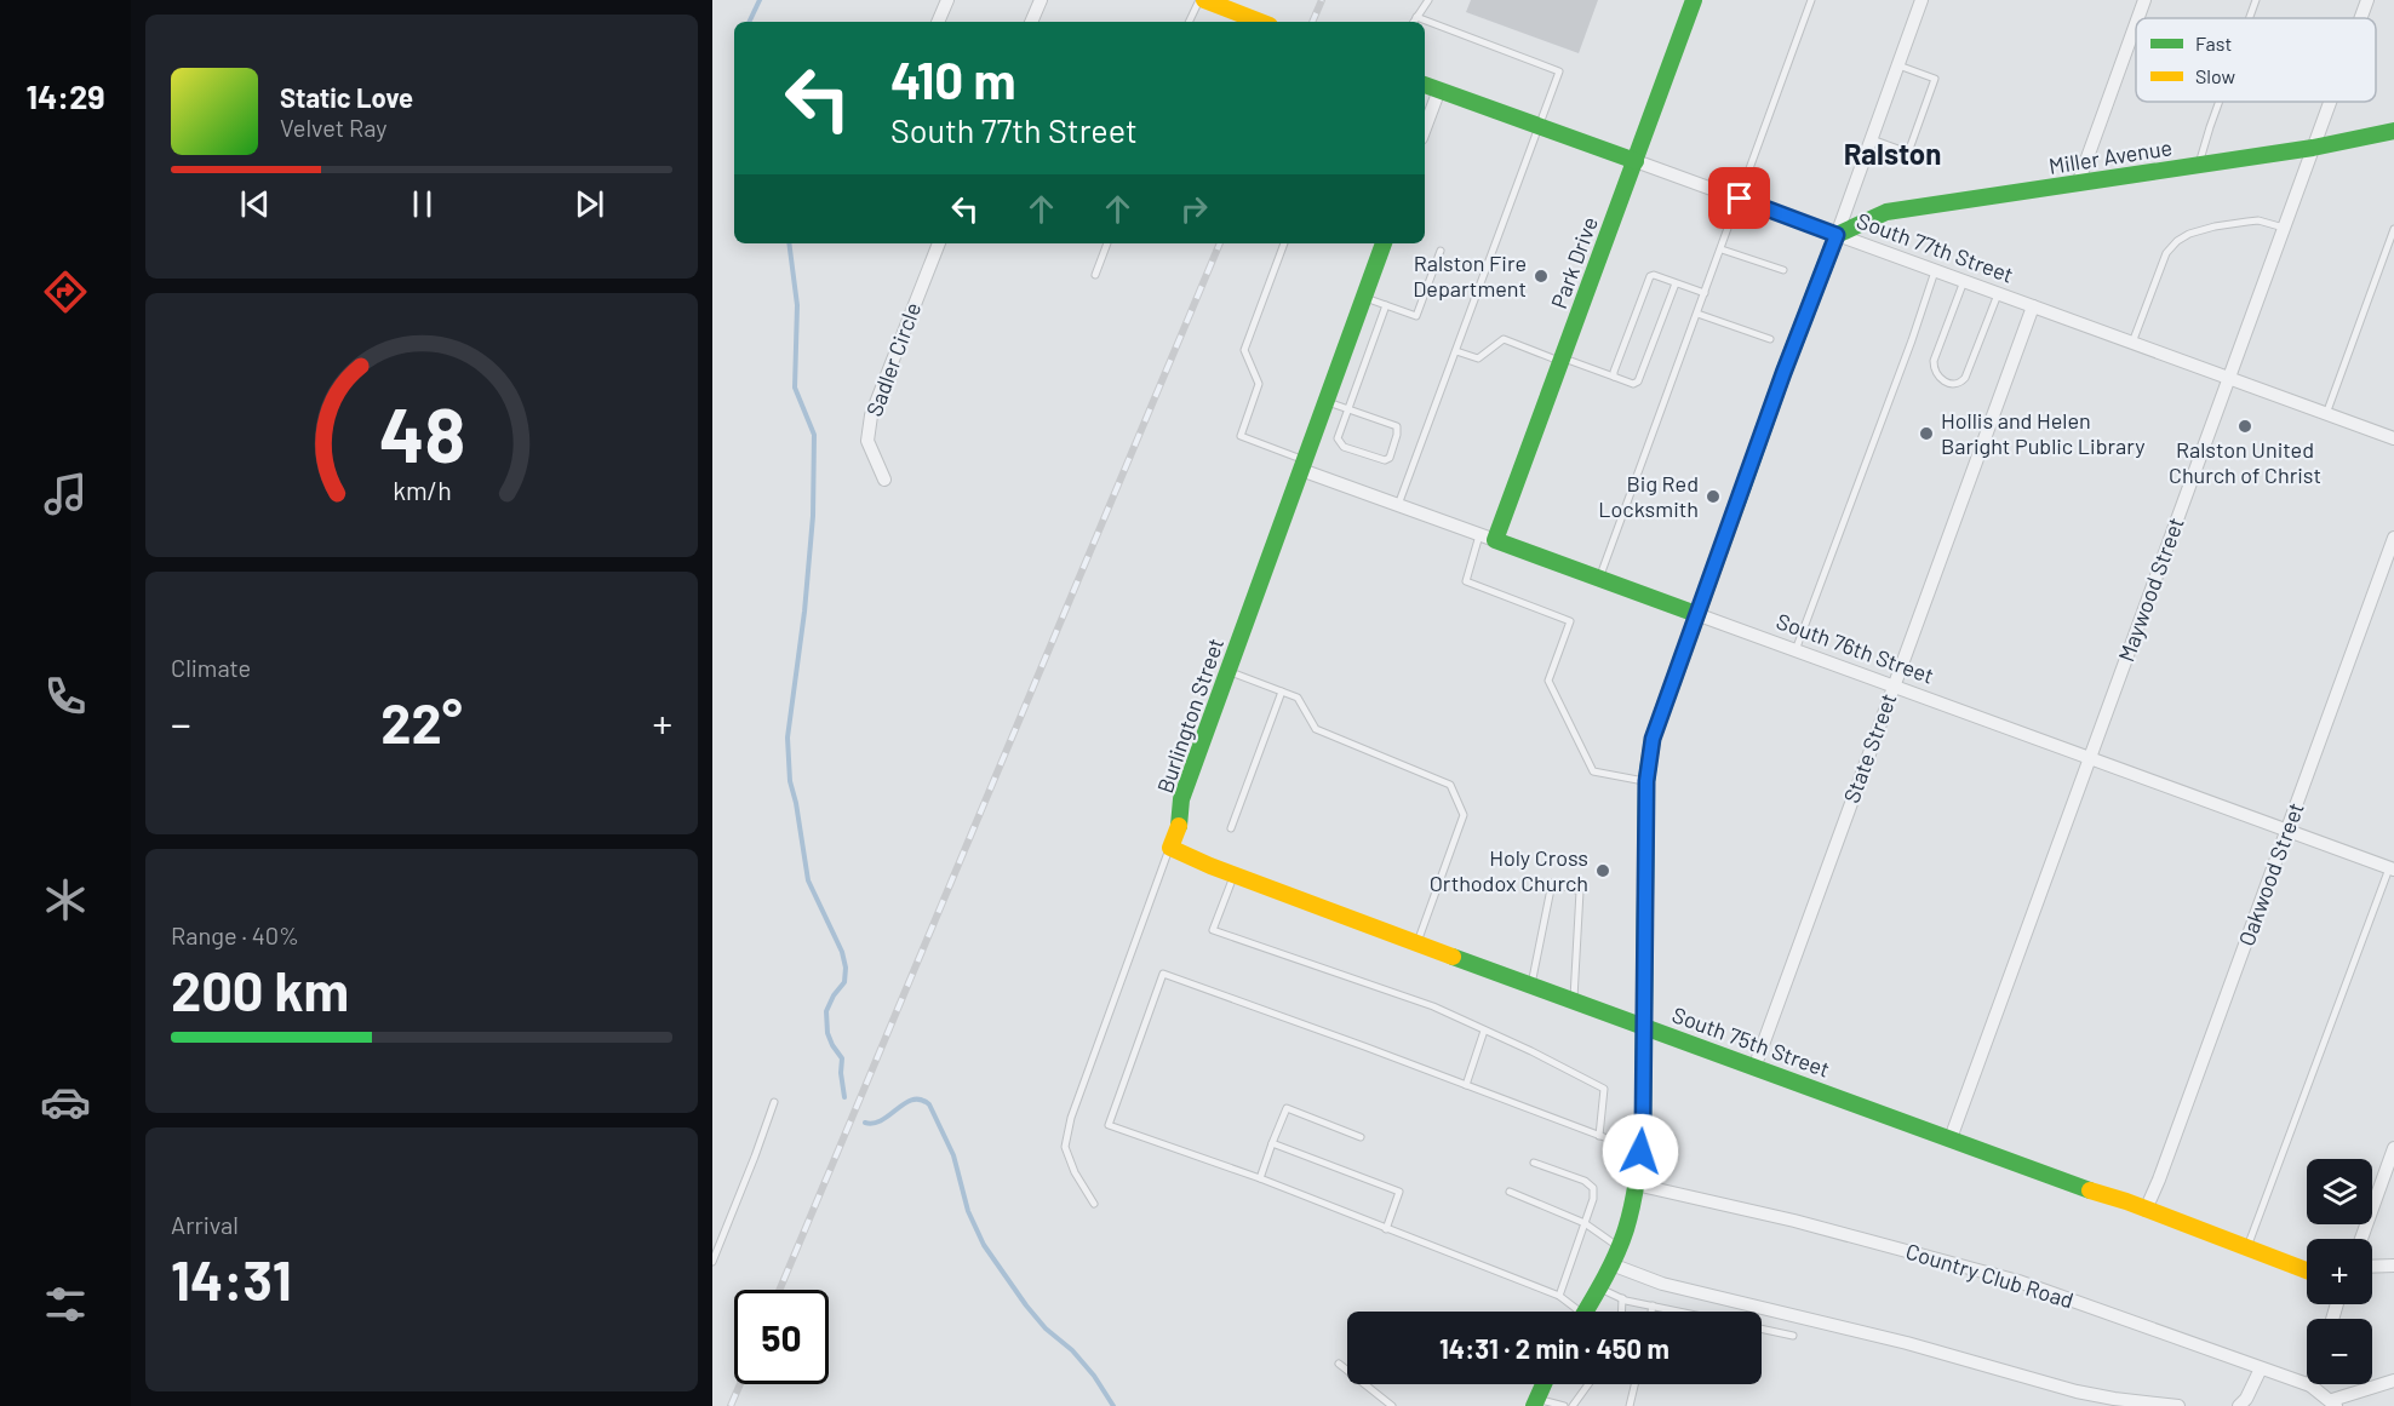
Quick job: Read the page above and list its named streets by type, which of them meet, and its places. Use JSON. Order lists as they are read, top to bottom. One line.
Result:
{"streets":{"street":["Miller Avenue","South 77th Street","Park Drive","Sadler Circle","Maywood Street","South 76th Street","Burlington Street","State Street","Oakwood Street","South 75th Street","Country Club Road"]},"crossings":[["Miller Avenue","South 77th Street"],["Miller Avenue","Maywood Street"],["South 77th Street","Park Drive"],["South 77th Street","Maywood Street"],["South 77th Street","State Street"],["Park Drive","South 76th Street"],["Maywood Street","South 76th Street"],["Maywood Street","South 75th Street"],["South 76th Street","Burlington Street"],["South 76th Street","State Street"],["South 76th Street","Oakwood Street"],["Burlington Street","South 75th Street"],["State Street","South 75th Street"],["Oakwood Street","South 75th Street"]],"districts":["Ralston"],"places":["Ralston Fire Department","Ralston United Church of Christ","Hollis and Helen Baright Public Library","Big Red Locksmith","Holy Cross Orthodox Church"],"legend":["Fast","Slow"],"page":{"tabs":"14:29","turn":["410 m","South 77th Street"],"song":["Static Love","Velvet Ray"],"tile":["Climate",["Range · 40%","200 km"],["Arrival","14:31"]],"heat":["−","22°","+"],"map_buttons":["+","−"],"limit":"50","trip":"14:31 · 2 min · 450 m","gauge":["48","km/h"]}}
